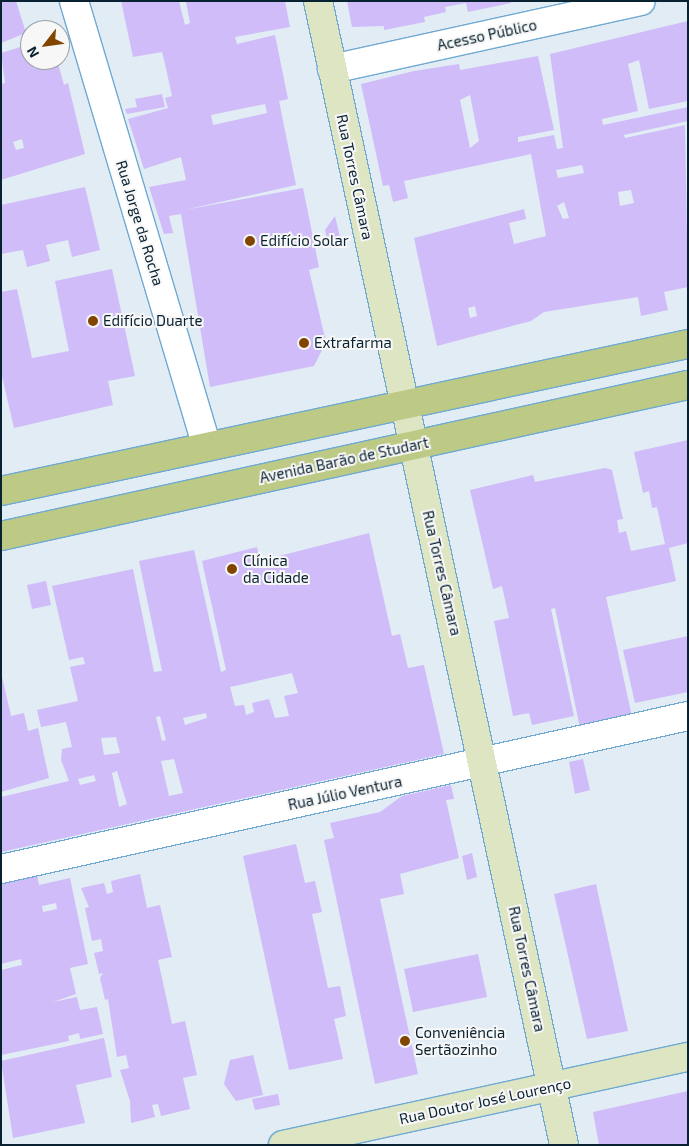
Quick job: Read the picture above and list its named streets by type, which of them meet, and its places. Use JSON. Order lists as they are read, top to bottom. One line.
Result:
{"streets":{"main road":["Rua Torres Câmara","Avenida Barão de Studart","Rua Doutor José Lourenço"],"street":["Acesso Público","Rua Jorge da Rocha","Rua Júlio Ventura"]},"crossings":[["Acesso Público","Rua Torres Câmara"],["Rua Torres Câmara","Avenida Barão de Studart"],["Rua Torres Câmara","Rua Júlio Ventura"],["Rua Torres Câmara","Rua Doutor José Lourenço"]],"places":["Edifício Solar","Edifício Duarte","Extrafarma","Clínica da Cidade","Conveniência Sertãozinho"],"north":"bottom left"}
